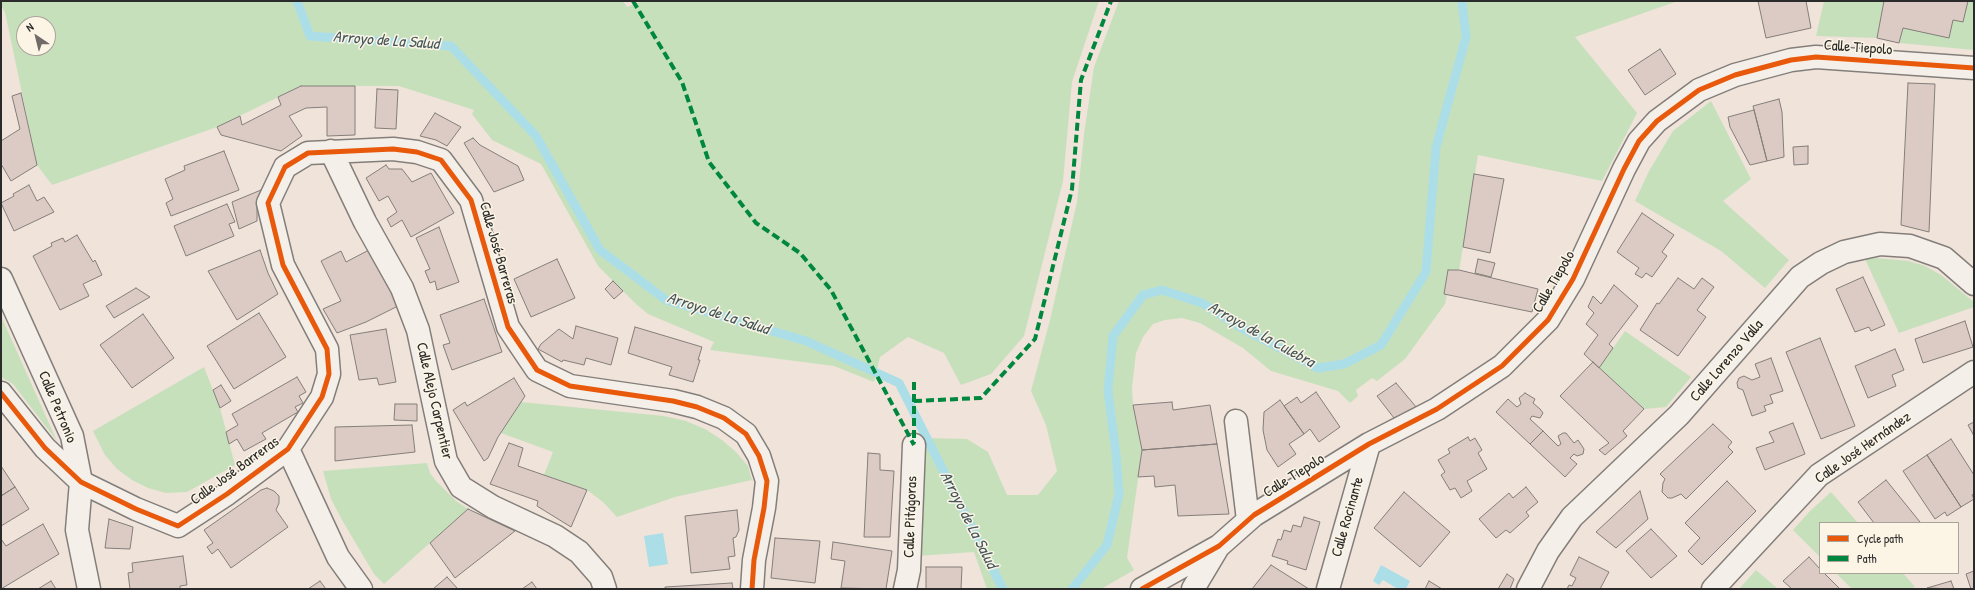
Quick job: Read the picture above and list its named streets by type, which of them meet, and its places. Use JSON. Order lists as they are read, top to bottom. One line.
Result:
{"streets":{"street":["Calle Tiepolo","Calle José Barreras","Calle Lorenzo Valla","Calle Alejo Carpentier","Calle Petronio","Calle José Hernández","Calle Pitágoras","Calle Rocinante"]},"crossings":[["Calle Tiepolo","Calle Rocinante"],["Calle José Barreras","Calle Alejo Carpentier"],["Calle José Barreras","Calle Petronio"]],"water":["Arroyo de La Salud","Arroyo de la Culebra"],"legend":["Cycle path","Path"],"north":"top left"}
